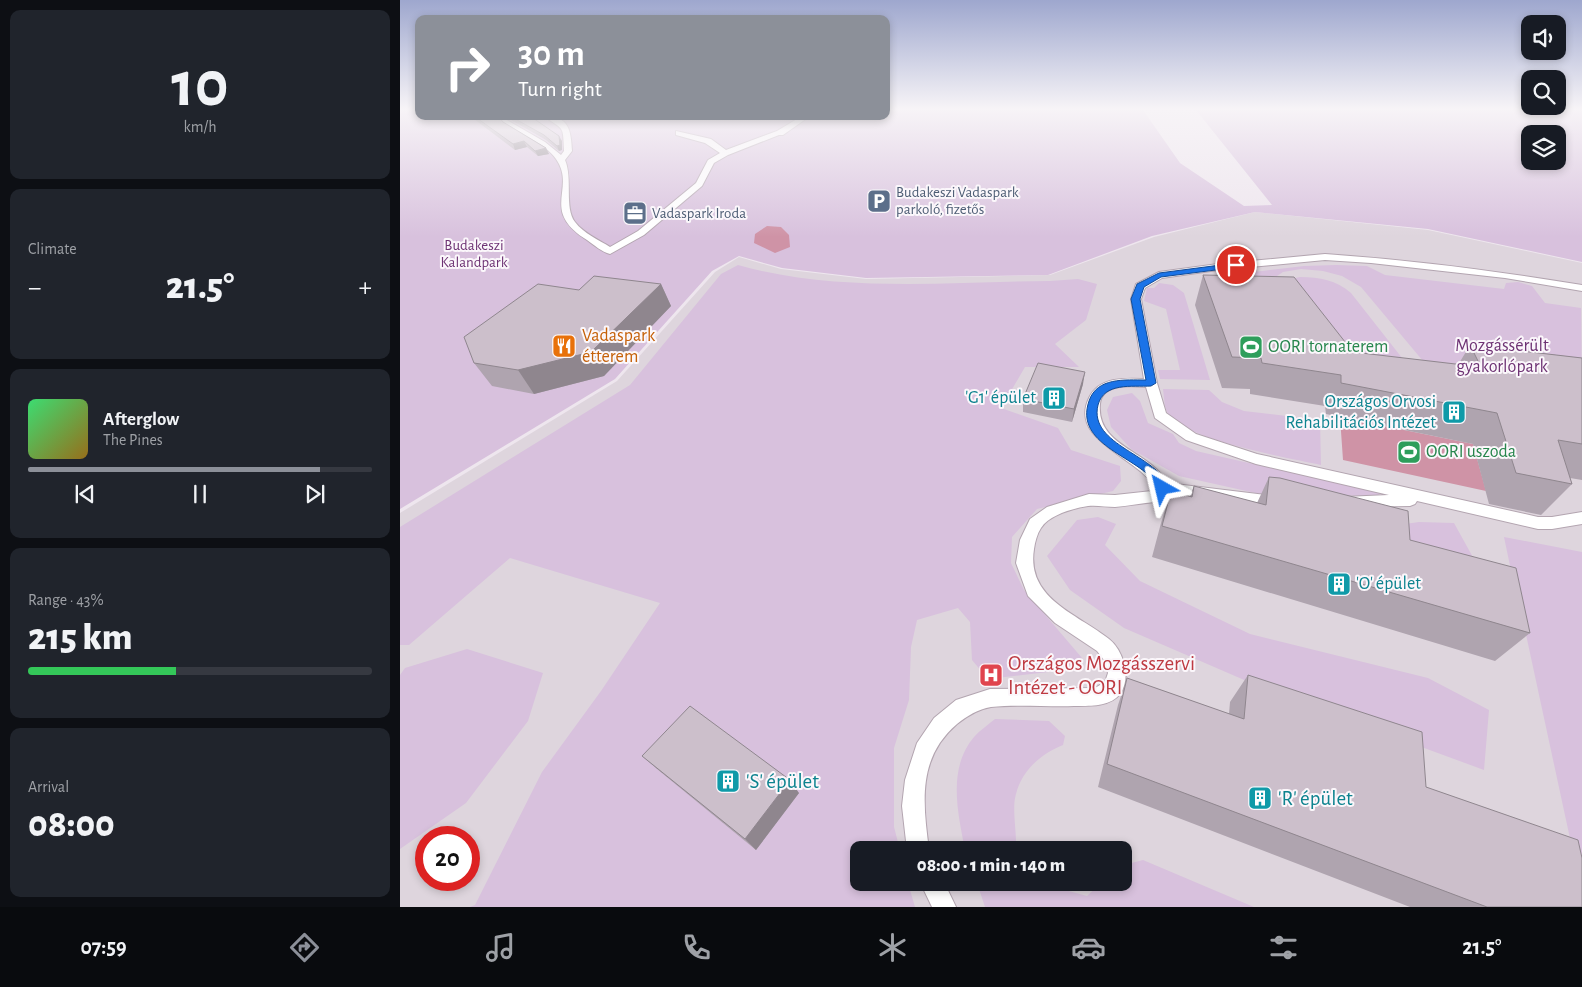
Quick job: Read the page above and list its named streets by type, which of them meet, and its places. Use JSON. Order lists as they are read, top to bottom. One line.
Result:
{"parks":["Budakeszi Kalandpark","Mozgássérült gyakorlópark"],"places":{"parking":["Budakeszi Vadaspark parkoló, fizetős"],"office":["Vadaspark Iroda"],"restaurant":["Vadaspark étterem"],"sports":["OORI tornaterem","OORI uszoda"],"building":["'G1' épület","Országos Orvosi Rehabilitációs Intézet","'O' épület","'S' épület","'R' épület"],"hospital":["Országos Mozgásszervi Intézet - OORI"]},"page":{"tile":[["10","km/h"],"Climate",["Range · 43%","215 km"],["Arrival","08:00"]],"turn":["30 m","Turn right"],"heat":["−","21.5°","+"],"song":["Afterglow","The Pines"],"limit":"20","trip":"08:00 · 1 min · 140 m","tabs":["07:59","21.5°"]}}
